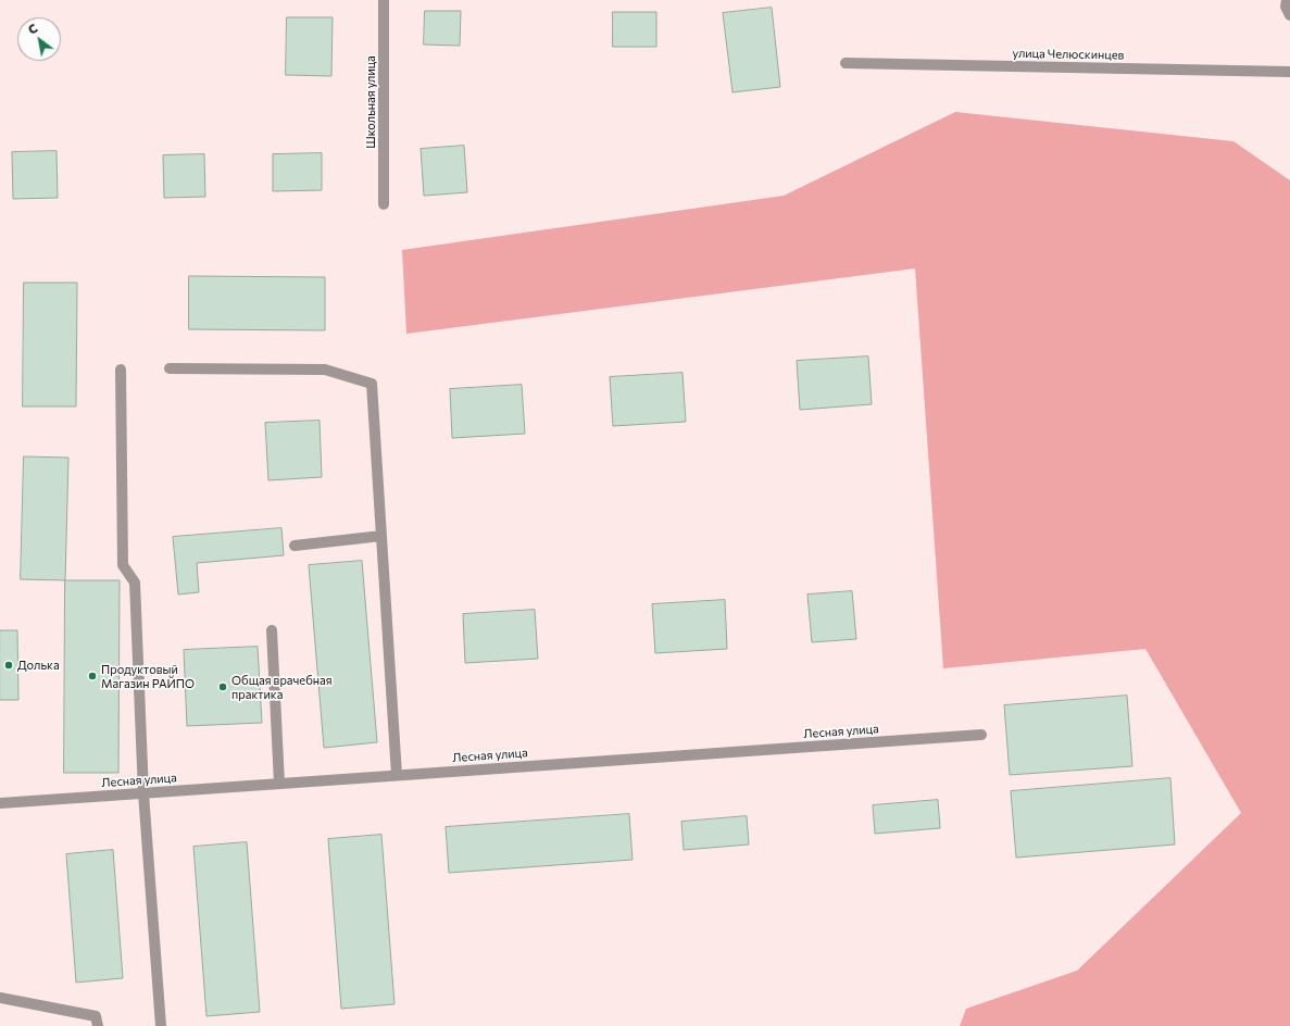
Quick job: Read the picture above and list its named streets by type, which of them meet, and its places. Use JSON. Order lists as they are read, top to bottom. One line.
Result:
{"streets":{"street":["улица Челюскинцев","Школьная улица","Лесная улица"]},"places":["Долька","Продуктовый Магазин РАЙПО","Общая врачебная практика"],"north":"top left"}
